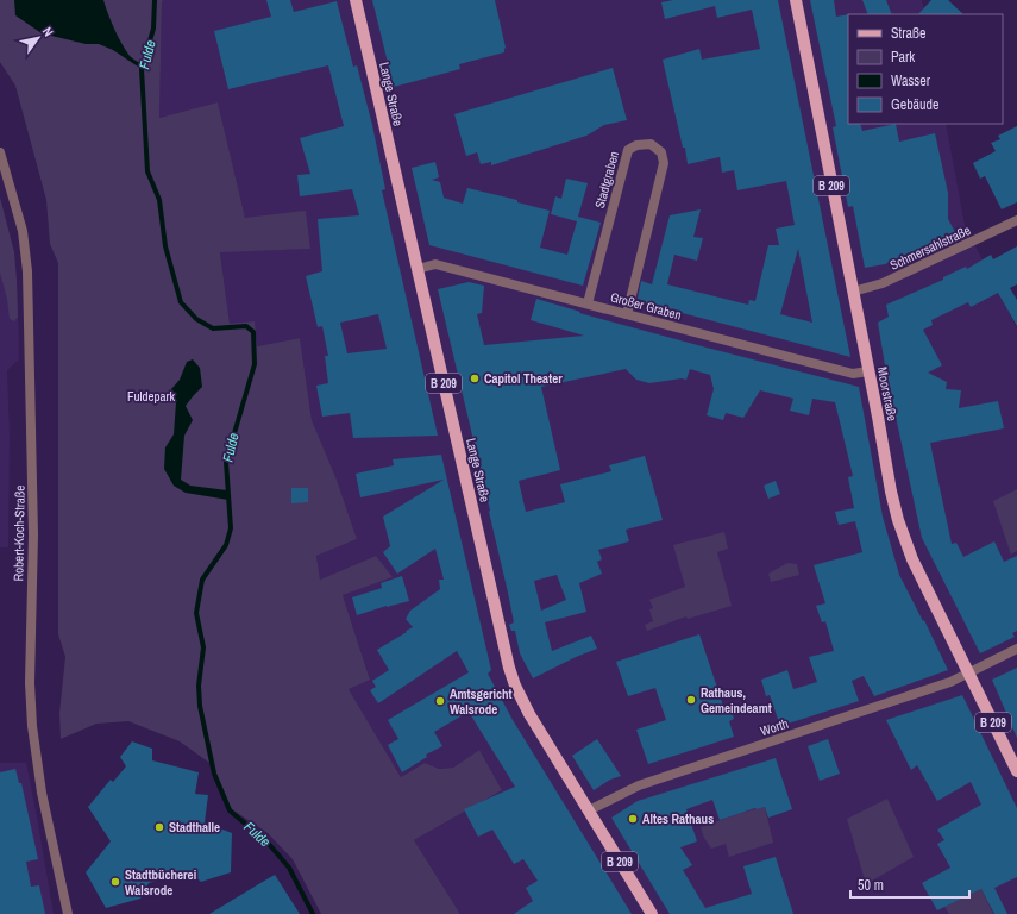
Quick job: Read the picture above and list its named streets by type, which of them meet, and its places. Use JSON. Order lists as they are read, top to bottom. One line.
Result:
{"streets":{"main road":["Lange Straße","B 209","Moorstraße"],"street":["Stadtgraben","Schmersahlstraße","Großer Graben","Robert-Koch-Straße","Worth"]},"crossings":[["Lange Straße","Großer Graben"],["Lange Straße","Worth"],["Stadtgraben","Großer Graben"],["Schmersahlstraße","Moorstraße"],["Großer Graben","Moorstraße"],["Moorstraße","Worth"]],"water":["Fulde"],"parks":["Fuldepark"],"places":["Capitol Theater","Rathaus, Gemeindeamt","Amtsgericht Walsrode","Altes Rathaus","Stadthalle","Stadtbücherei Walsrode"],"legend":["Straße","Park","Wasser","Gebäude"],"scale_bar":"50 m","north":"top right"}
